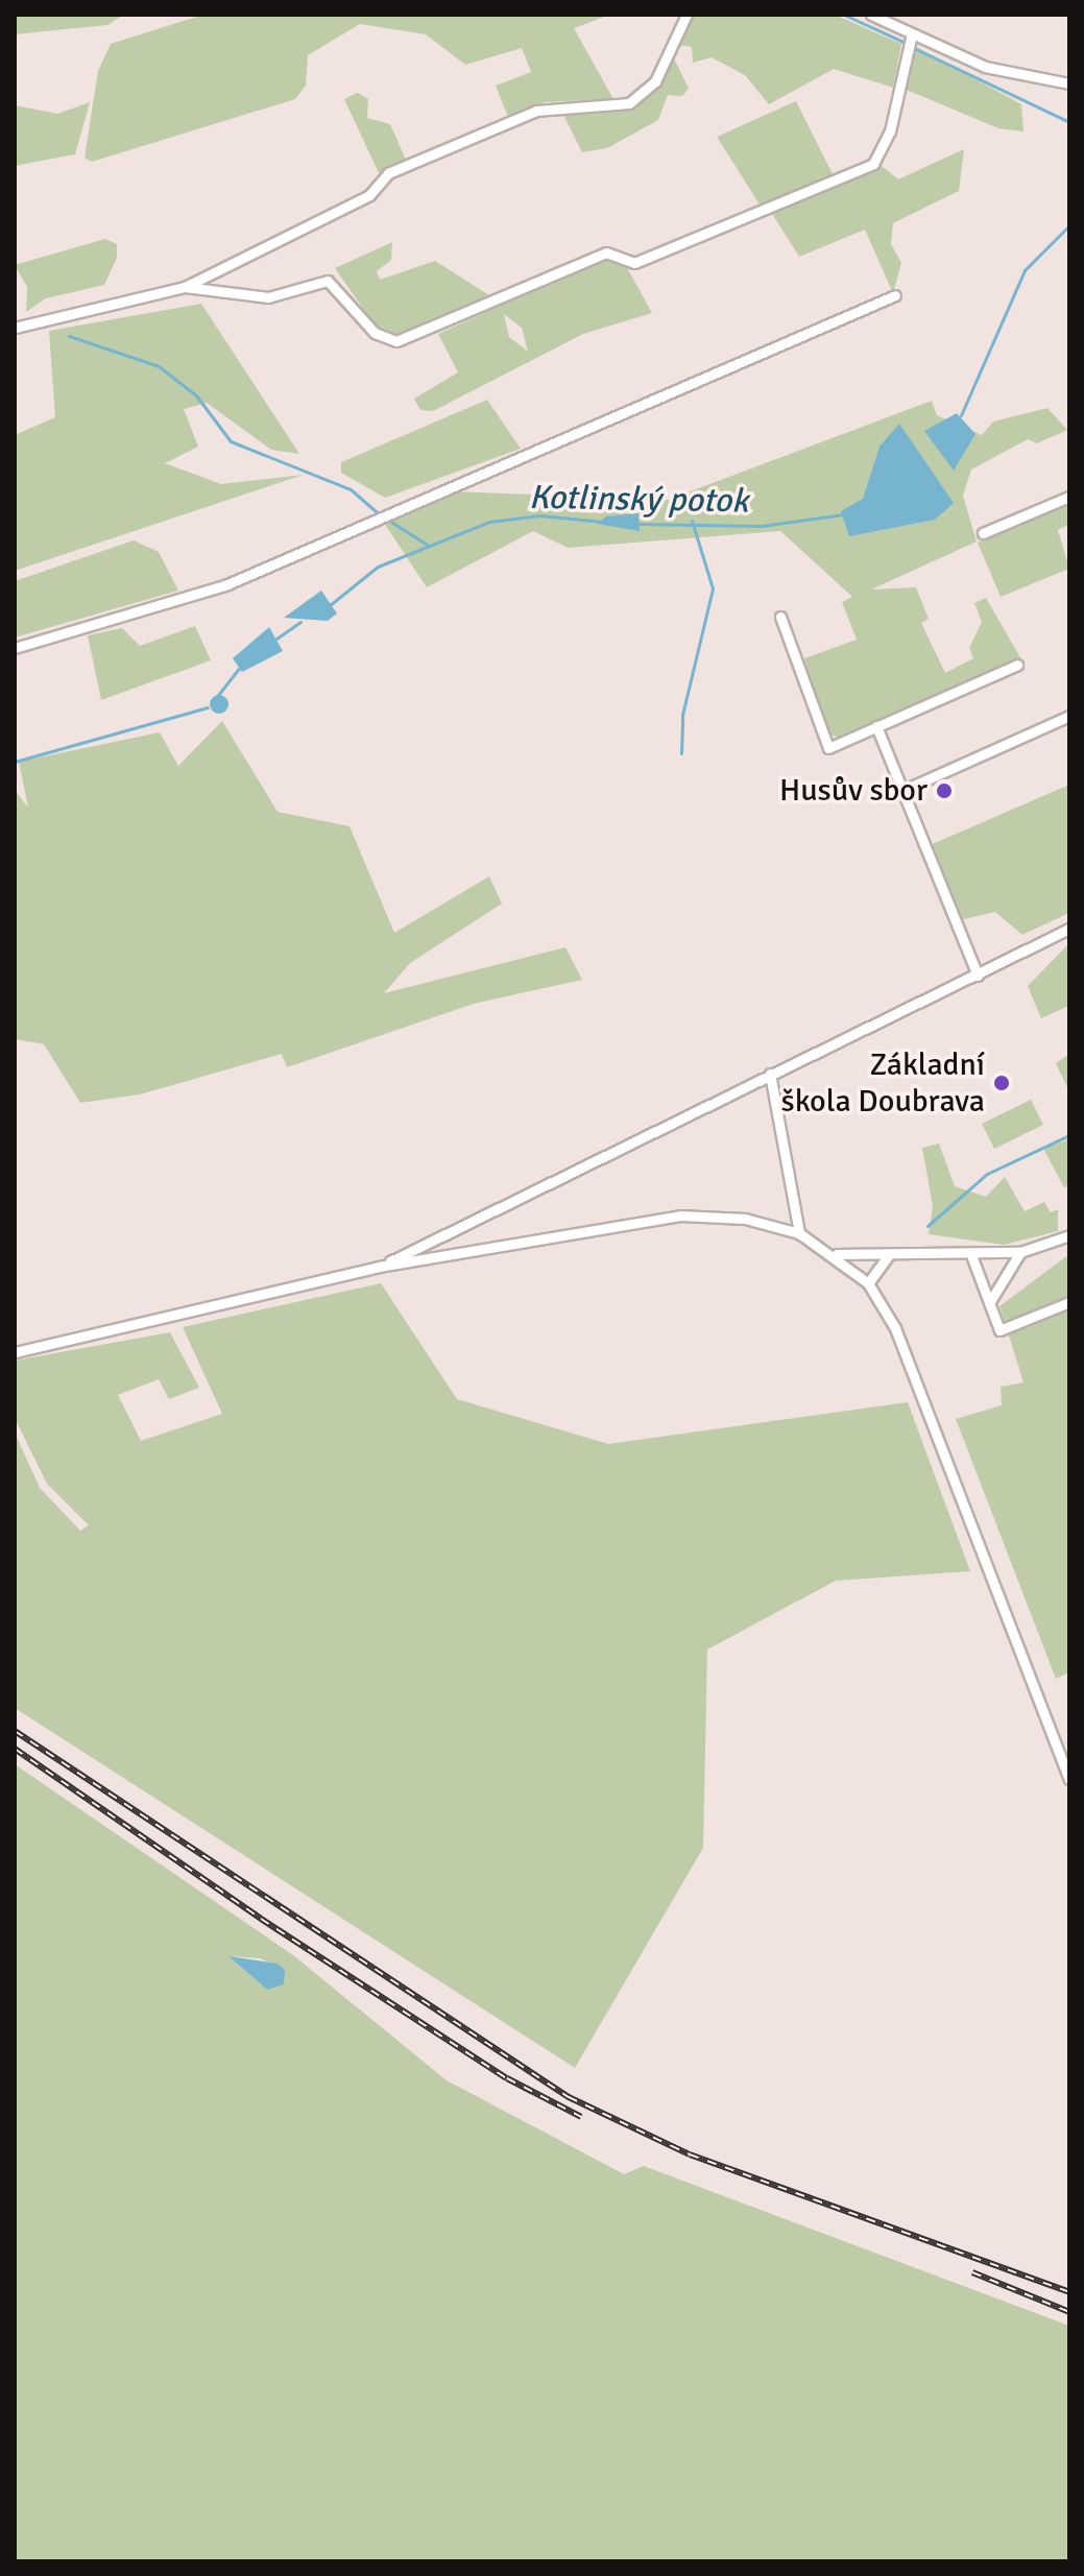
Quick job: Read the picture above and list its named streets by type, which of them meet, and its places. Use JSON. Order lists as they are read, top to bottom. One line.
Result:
{"water":["Kotlinský potok"],"places":["Husův sbor","Základní škola Doubrava"]}
